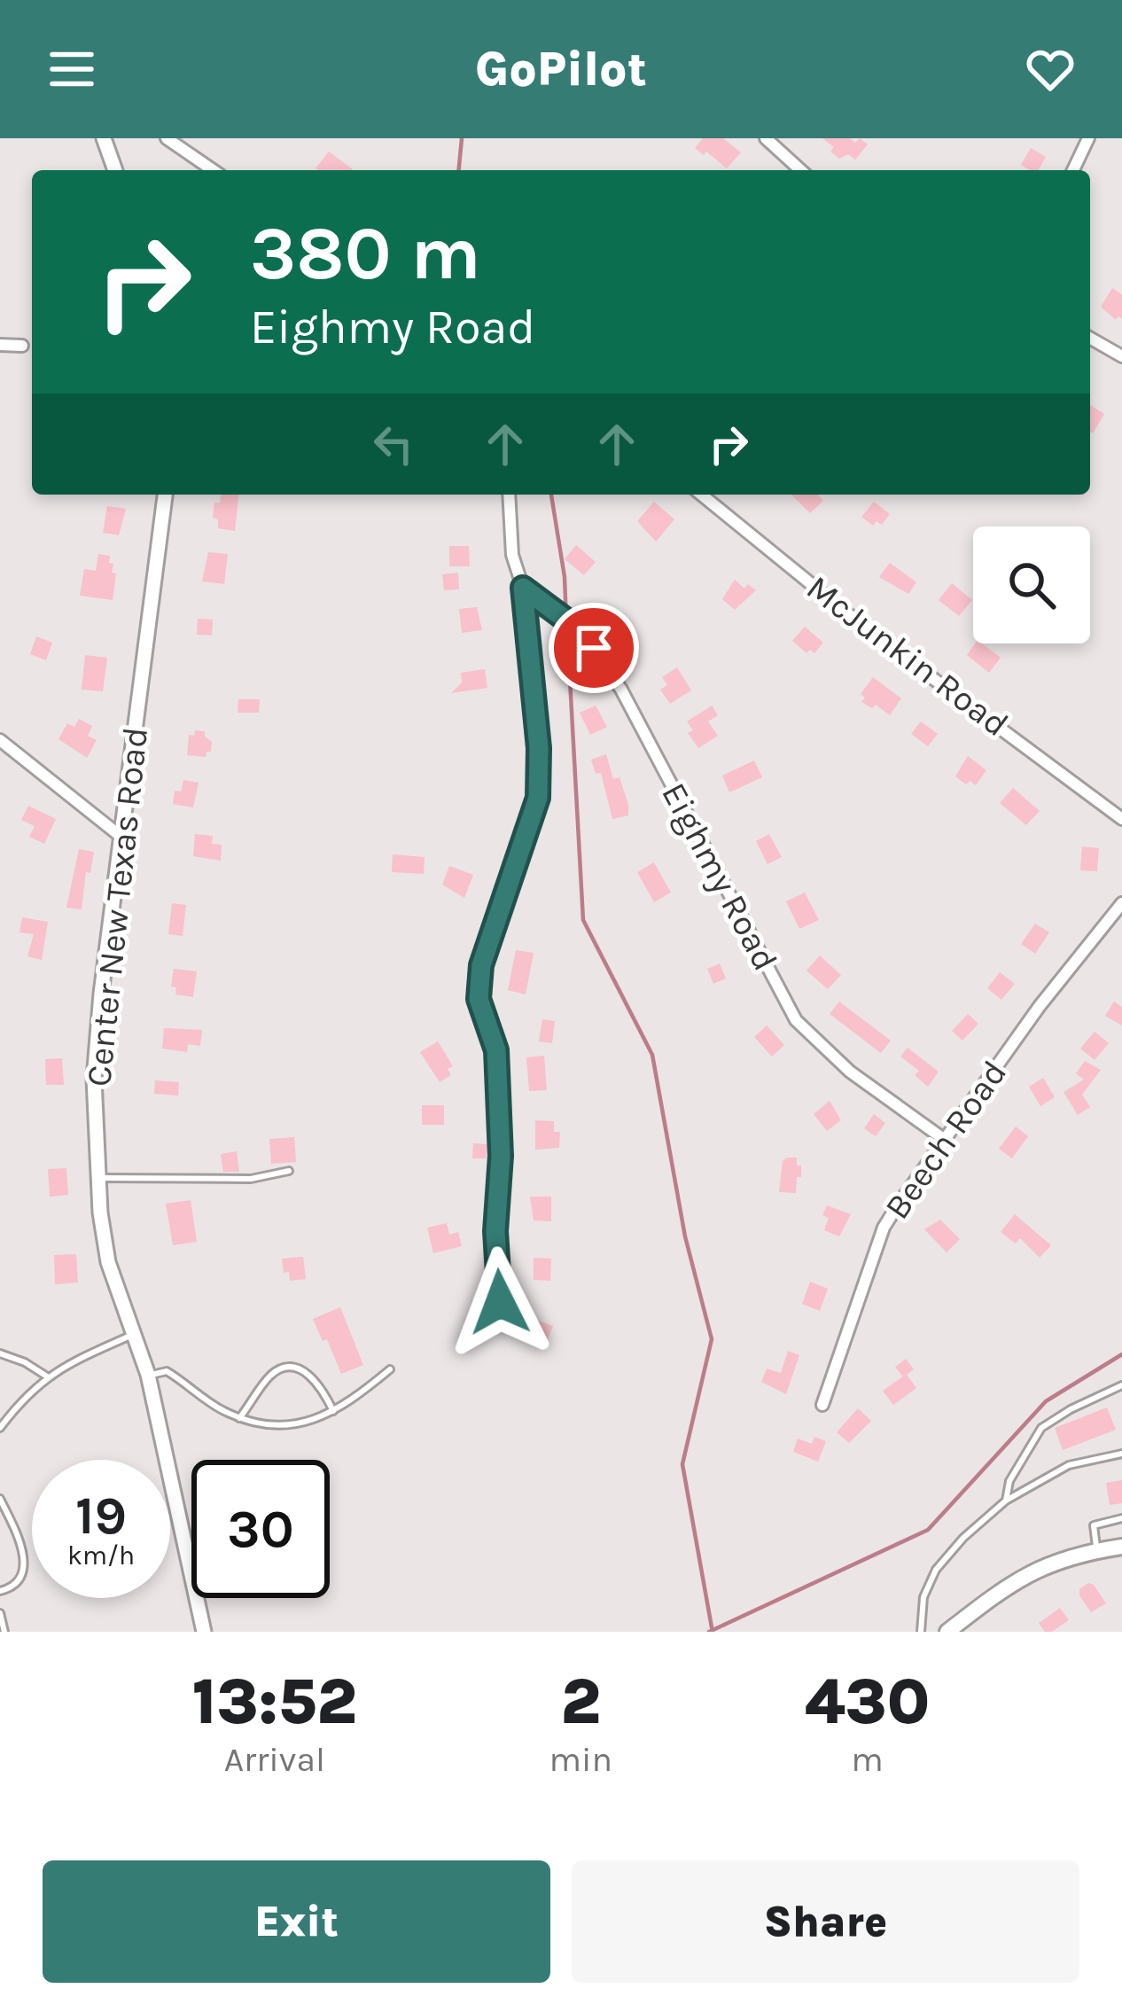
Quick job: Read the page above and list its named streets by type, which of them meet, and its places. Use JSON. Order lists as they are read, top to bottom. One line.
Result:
{"streets":{"street":["McJunkin Road","Eighmy Road","Center New Texas Road","Beech Road"]},"crossings":[["Eighmy Road","Beech Road"]],"page":{"header":"GoPilot","turn":["380 m","Eighmy Road"],"speed":"19 km/h","limit":"30","eta":["13:52","Arrival","2","min","430","m"],"buttons":["Exit","Share"]}}
